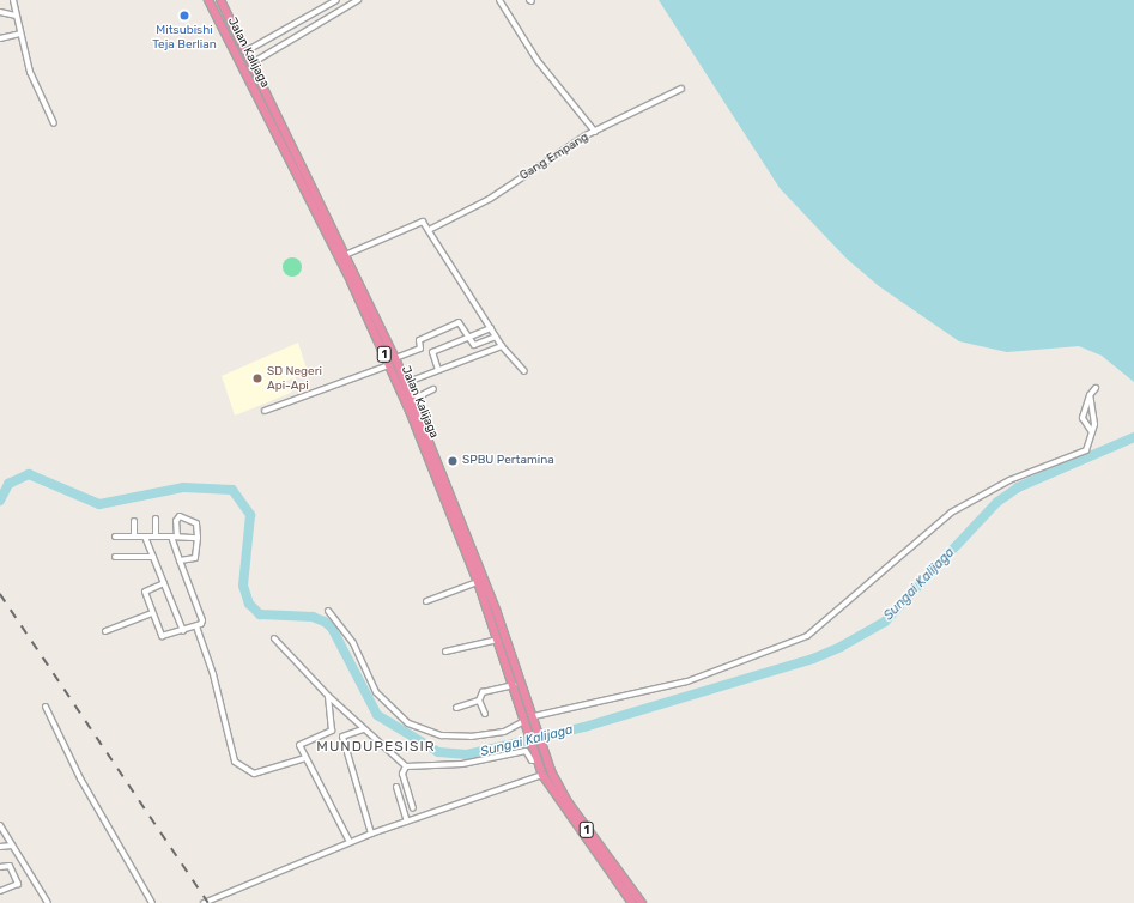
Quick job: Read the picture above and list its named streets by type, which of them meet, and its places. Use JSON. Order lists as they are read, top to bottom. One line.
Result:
{"streets":{"highway":["Jalan Kalijaga","1"],"street":["Gang Empang"]},"crossings":[["Jalan Kalijaga","1"]],"districts":["MUNDUPESISIR"],"water":["Sungai Kalijaga"],"places":["Mitsubishi Teja Berlian","SD Negeri Api-Api","SPBU Pertamina"]}
